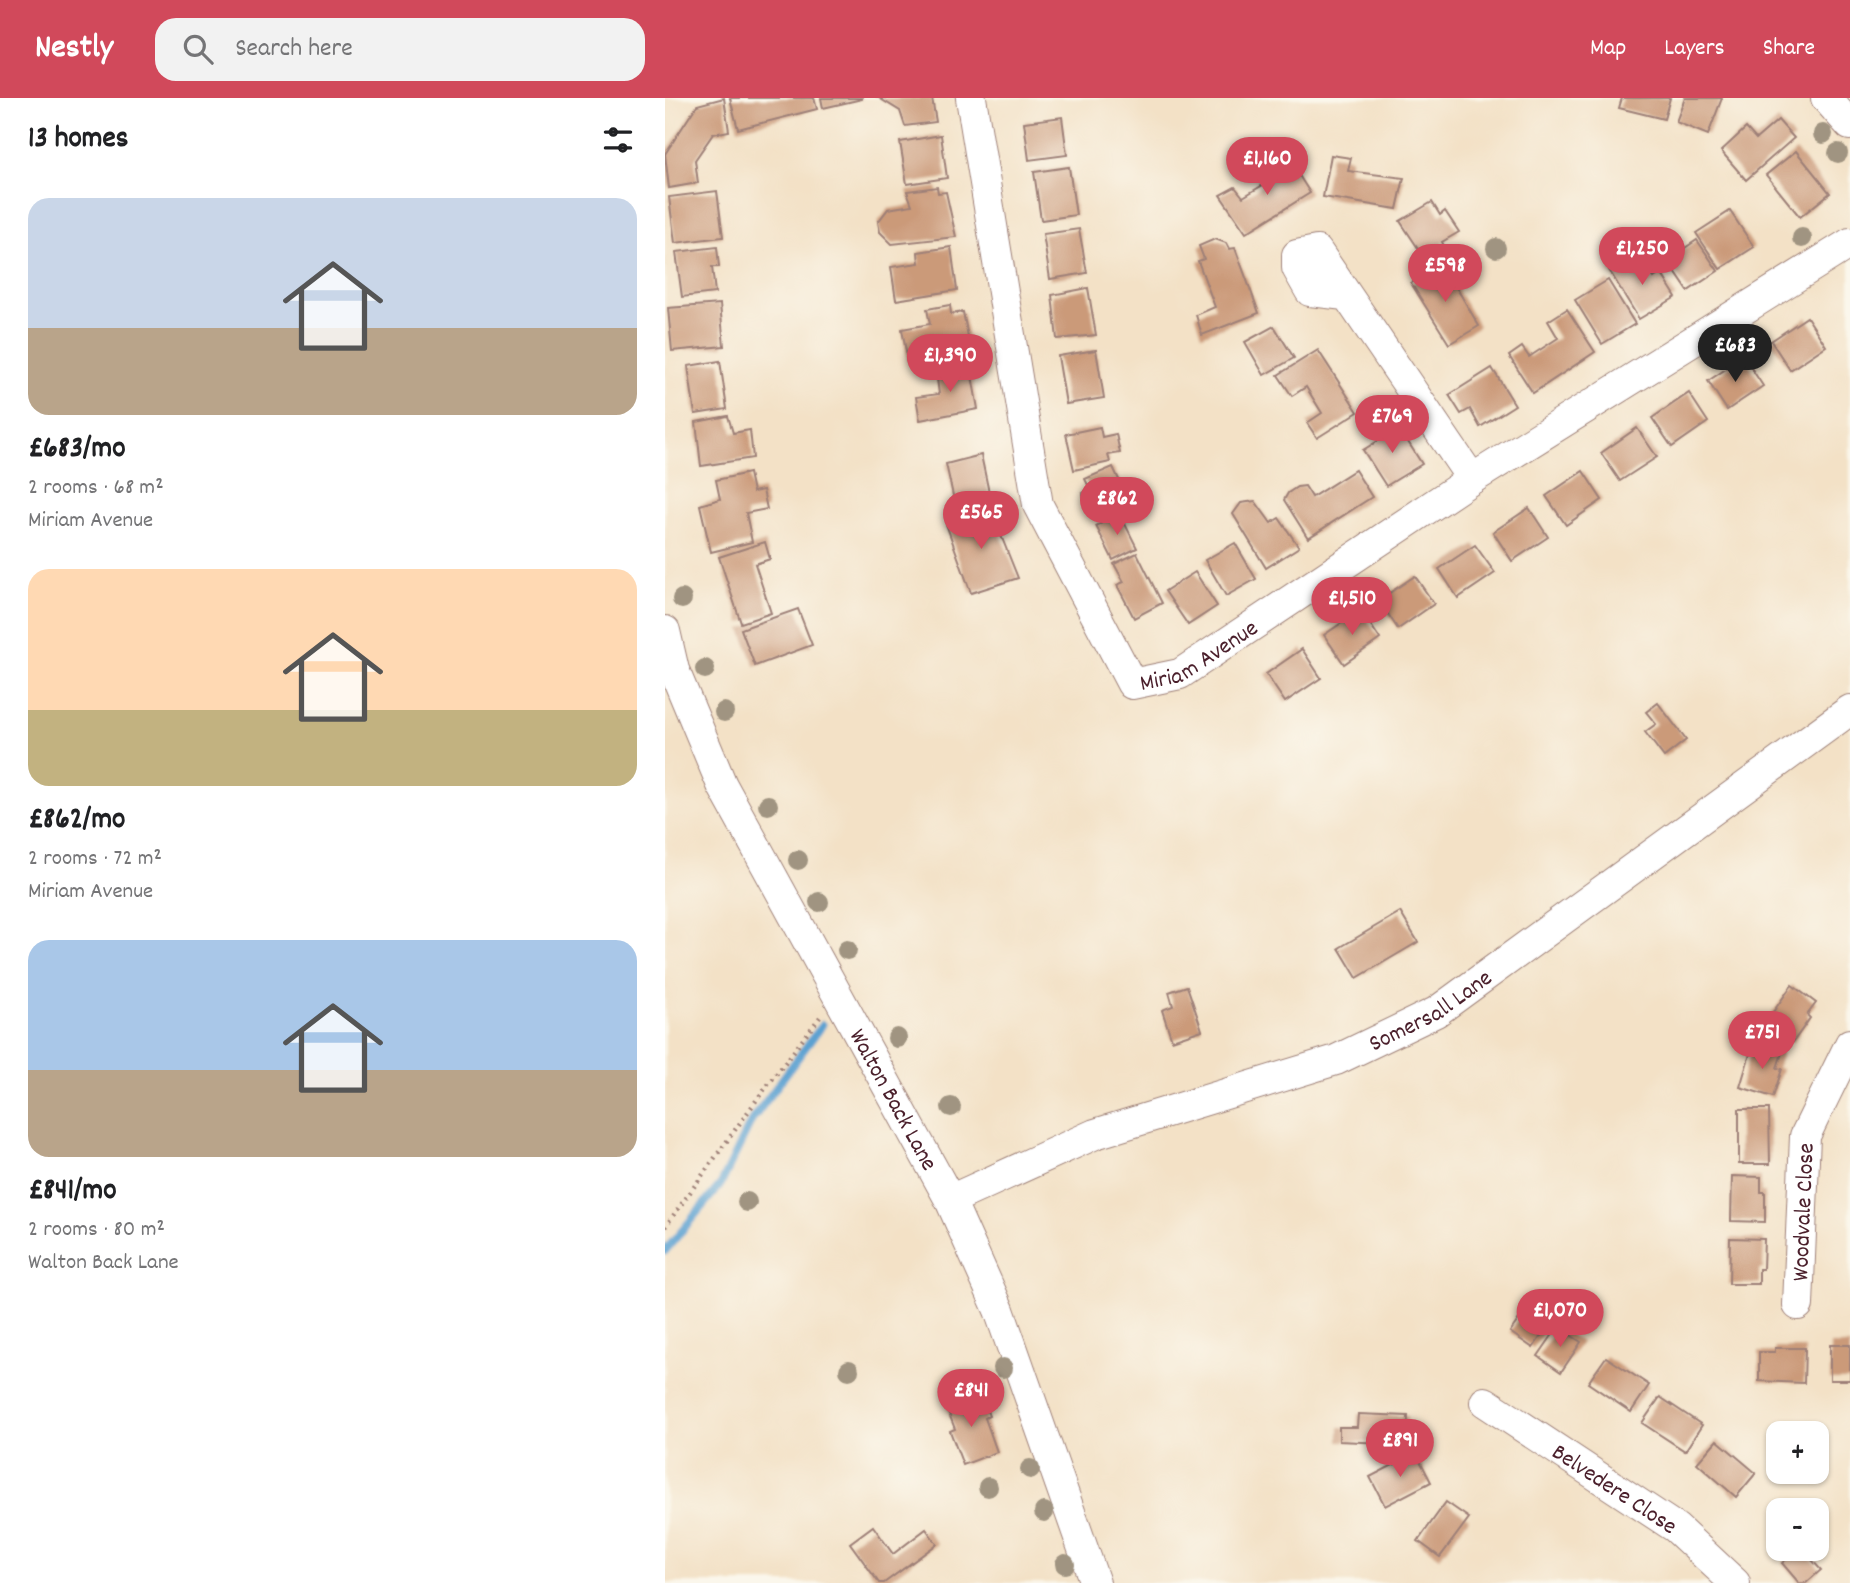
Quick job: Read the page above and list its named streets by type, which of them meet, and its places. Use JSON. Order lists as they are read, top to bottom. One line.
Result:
{"streets":{"street":["Miriam Avenue","Somersall Lane","Walton Back Lane","Woodvale Close","Belvedere Close"]},"crossings":[["Somersall Lane","Walton Back Lane"]],"page":{"header":"Nestly","search":"Search here","nav":["Map","Layers","Share"],"heading":"13 homes","price":["£1,160","£1,250","£598","£683","£1,390","£769","£862","£565","£1,510","£751","£1,070","£841","£891"],"list":[{"name":"£683/mo","note":"2 rooms · 68 m² · Miriam Avenue"},{"name":"£862/mo","note":"2 rooms · 72 m² · Miriam Avenue"},{"name":"£841/mo","note":"2 rooms · 80 m² · Walton Back Lane"}],"map_buttons":["+","−"]}}
